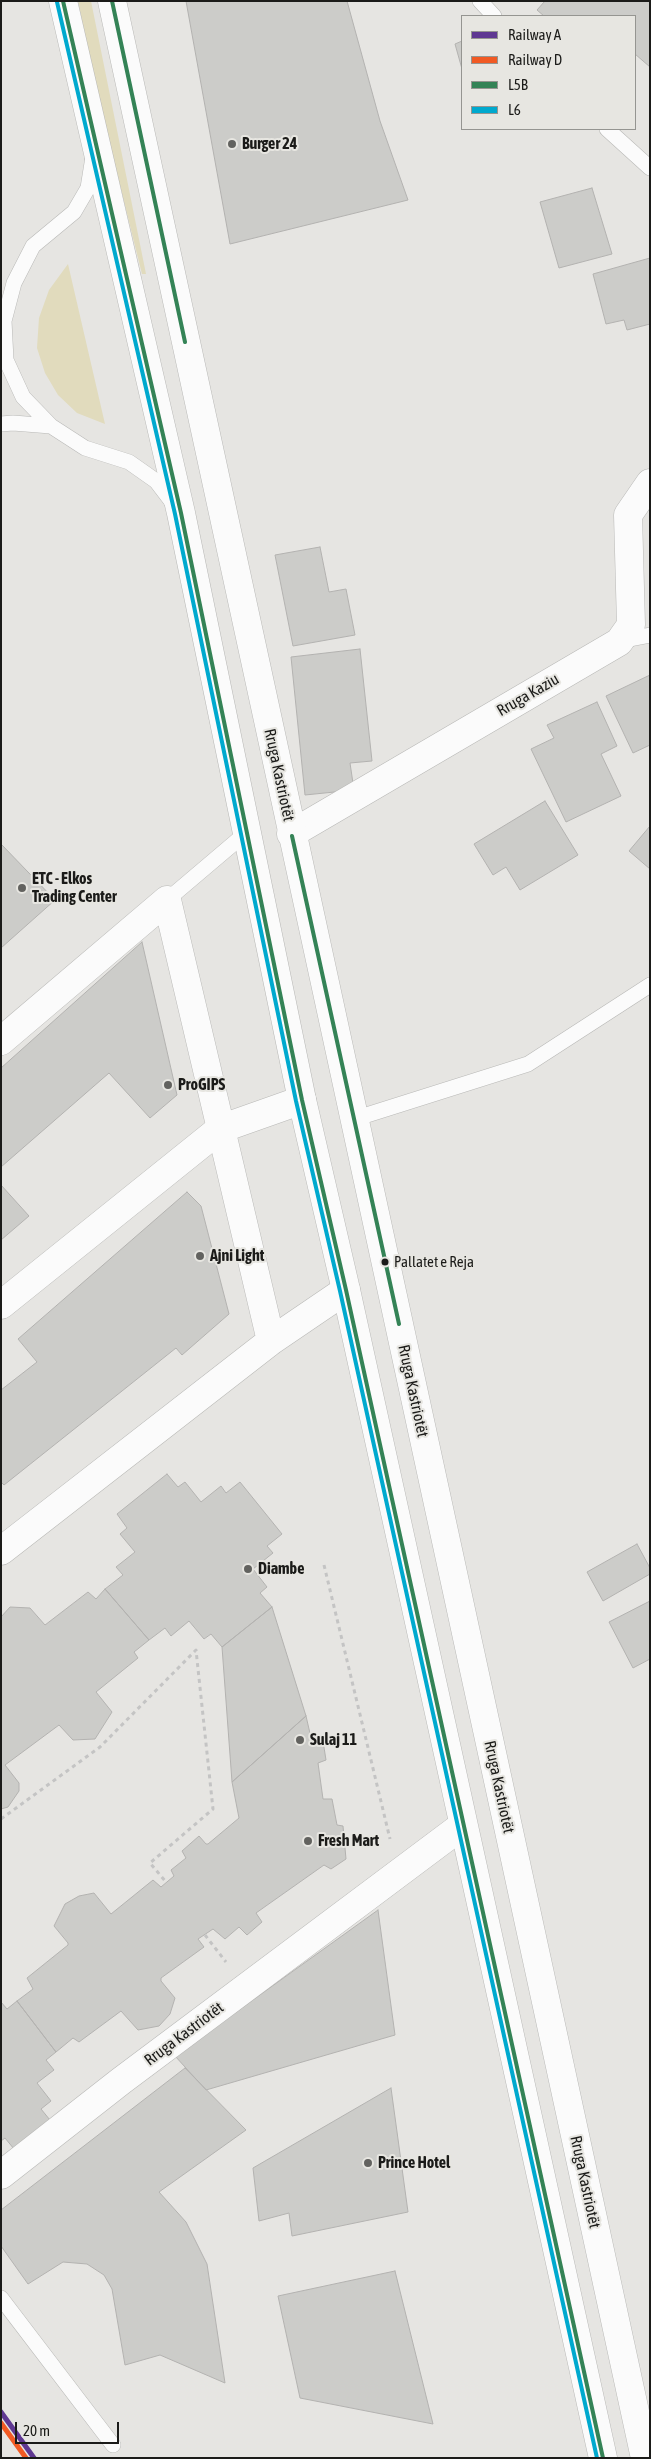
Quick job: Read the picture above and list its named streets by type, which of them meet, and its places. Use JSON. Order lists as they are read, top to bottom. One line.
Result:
{"streets":{"main road":["Rruga Kaziu","Rruga Kastriotët"]},"crossings":[["Rruga Kaziu","Rruga Kastriotët"]],"places":["Burger 24","ETC - Elkos Trading Center","ProGIPS","Ajni Light","Pallatet e Reja","Diambe","Sulaj 11","Fresh Mart","Prince Hotel"],"lines":["transit line L5B","transit line L6","rail line A","rail line D"],"legend":["Railway A","Railway D","L5B","L6"],"scale_bar":"20 m"}
